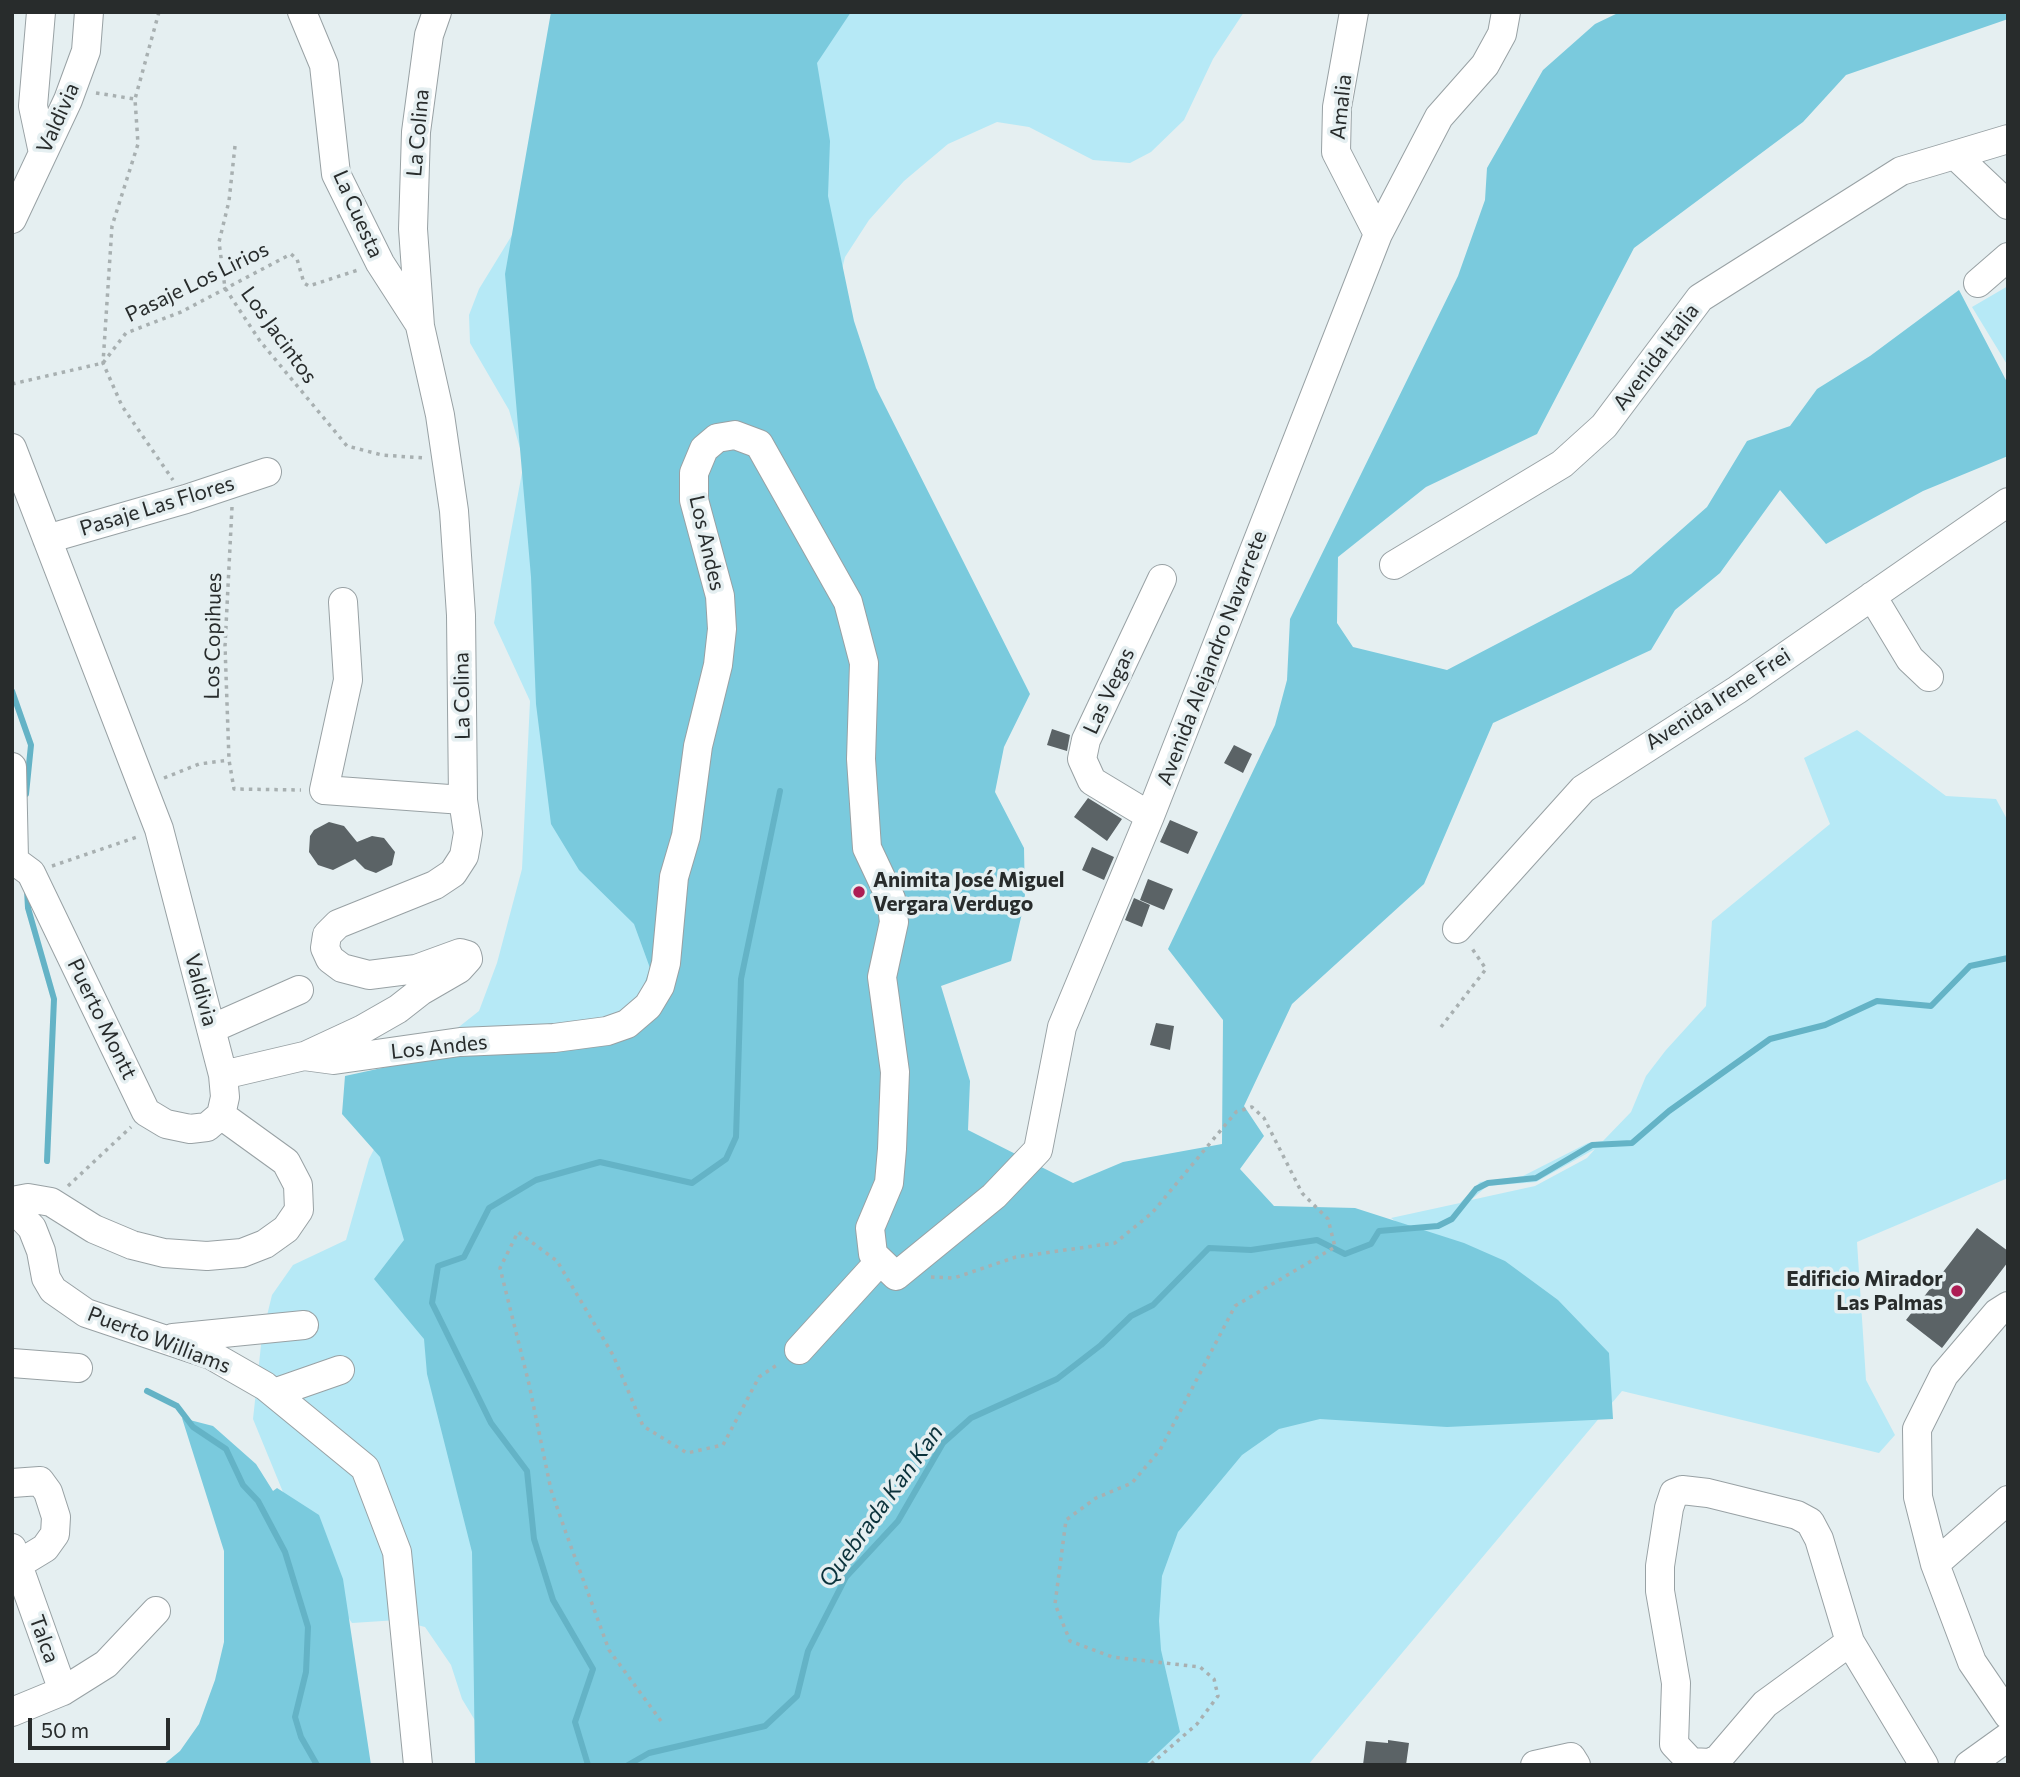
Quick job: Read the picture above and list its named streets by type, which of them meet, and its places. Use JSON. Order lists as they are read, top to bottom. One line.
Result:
{"streets":{"street":["Amalia","Valdivia","La Colina","La Cuesta","Avenida Italia","Pasaje Las Flores","Los Andes","Avenida Alejandro Navarrete","Las Vegas","Avenida Irene Frei","Puerto Montt","Puerto Williams","Talca"],"path":["Pasaje Los Lirios","Los Jacintos","Los Copihues"]},"crossings":[["Amalia","Avenida Alejandro Navarrete"],["Valdivia","Pasaje Las Flores"],["Valdivia","Los Andes"],["La Colina","La Cuesta"],["La Colina","Los Jacintos"],["La Colina","Los Andes"],["La Cuesta","Pasaje Los Lirios"],["Pasaje Los Lirios","Los Jacintos"],["Pasaje Las Flores","Los Copihues"],["Los Andes","Avenida Alejandro Navarrete"],["Avenida Alejandro Navarrete","Las Vegas"]],"water":["Quebrada Kan Kan"],"places":["Animita José Miguel Vergara Verdugo","Edificio Mirador Las Palmas"],"scale_bar":"50 m"}
